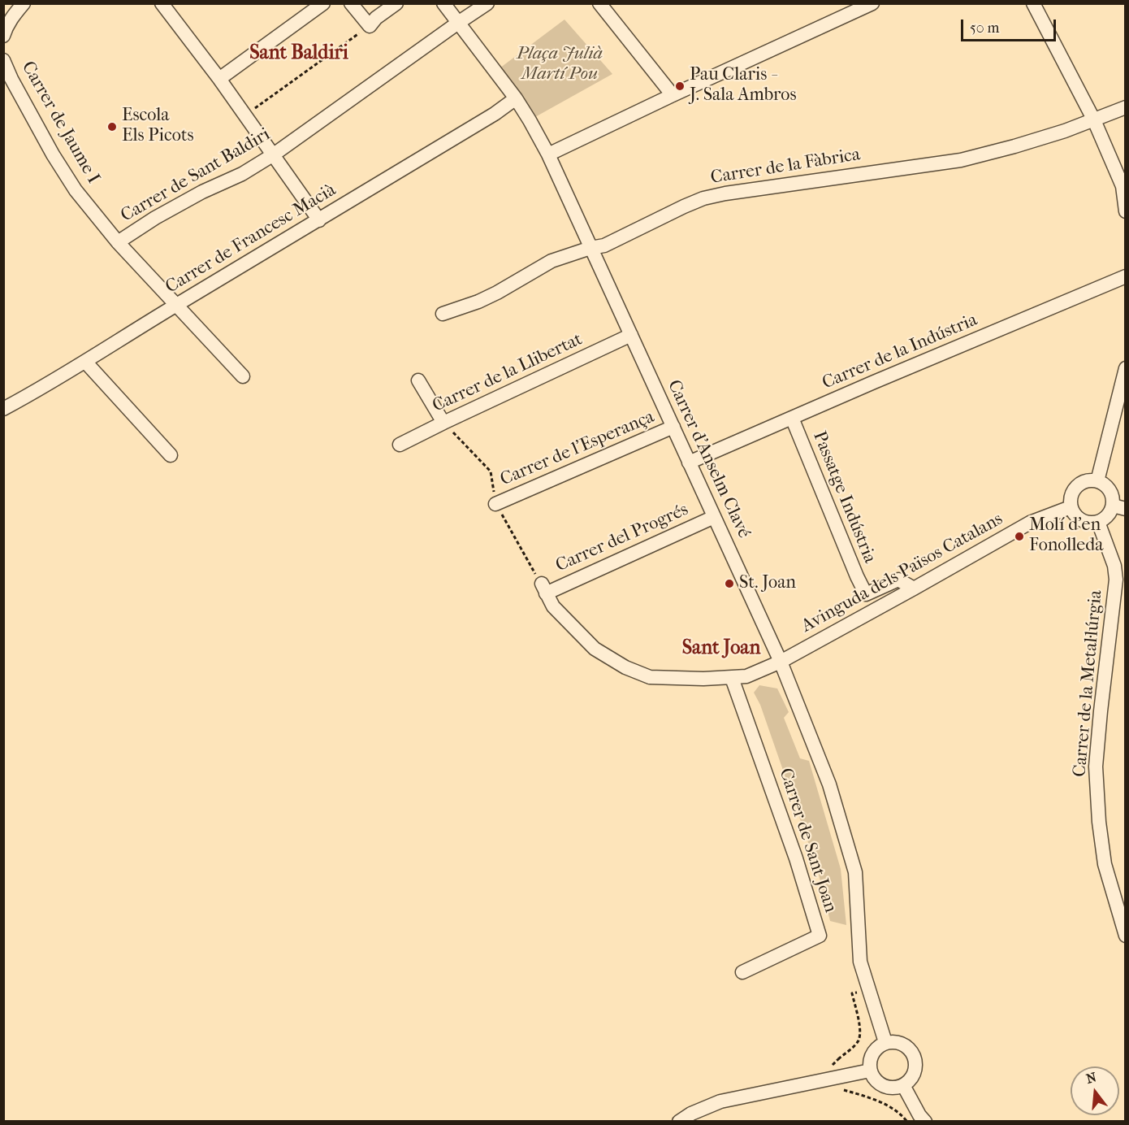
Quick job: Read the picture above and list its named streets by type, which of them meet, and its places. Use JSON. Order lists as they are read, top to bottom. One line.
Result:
{"streets":{"street":["Carrer de Jaume I","Carrer de la Fàbrica","Carrer de Sant Baldiri","Carrer de Francesc Macià","Carrer de la Indústria","Carrer de la Llibertat","Carrer de l'Esperança","Carrer d'Anselm Clavé","Passatge Indústria","Carrer del Progrés","Avinguda dels Països Catalans","Carrer de la Metal·lúrgia","Carrer de Sant Joan"]},"crossings":[["Carrer de Jaume I","Carrer de Sant Baldiri"],["Carrer de Jaume I","Carrer de Francesc Macià"],["Carrer de la Fàbrica","Carrer d'Anselm Clavé"],["Carrer de Sant Baldiri","Carrer d'Anselm Clavé"],["Carrer de Francesc Macià","Carrer d'Anselm Clavé"],["Carrer de la Indústria","Carrer d'Anselm Clavé"],["Carrer de la Indústria","Passatge Indústria"],["Carrer de la Llibertat","Carrer d'Anselm Clavé"],["Carrer de l'Esperança","Carrer d'Anselm Clavé"],["Carrer d'Anselm Clavé","Carrer del Progrés"],["Carrer d'Anselm Clavé","Avinguda dels Països Catalans"],["Passatge Indústria","Avinguda dels Països Catalans"],["Carrer del Progrés","Avinguda dels Països Catalans"],["Avinguda dels Països Catalans","Carrer de la Metal·lúrgia"],["Avinguda dels Països Catalans","Carrer de Sant Joan"]],"districts":["Sant Baldiri","Sant Joan"],"parks":["Plaça Julià Martí Pou"],"places":["Pau Claris - J. Sala Ambros","Escola Els Picots","Molí d'en Fonolleda","St. Joan"],"scale_bar":"50 m","north":"top"}
